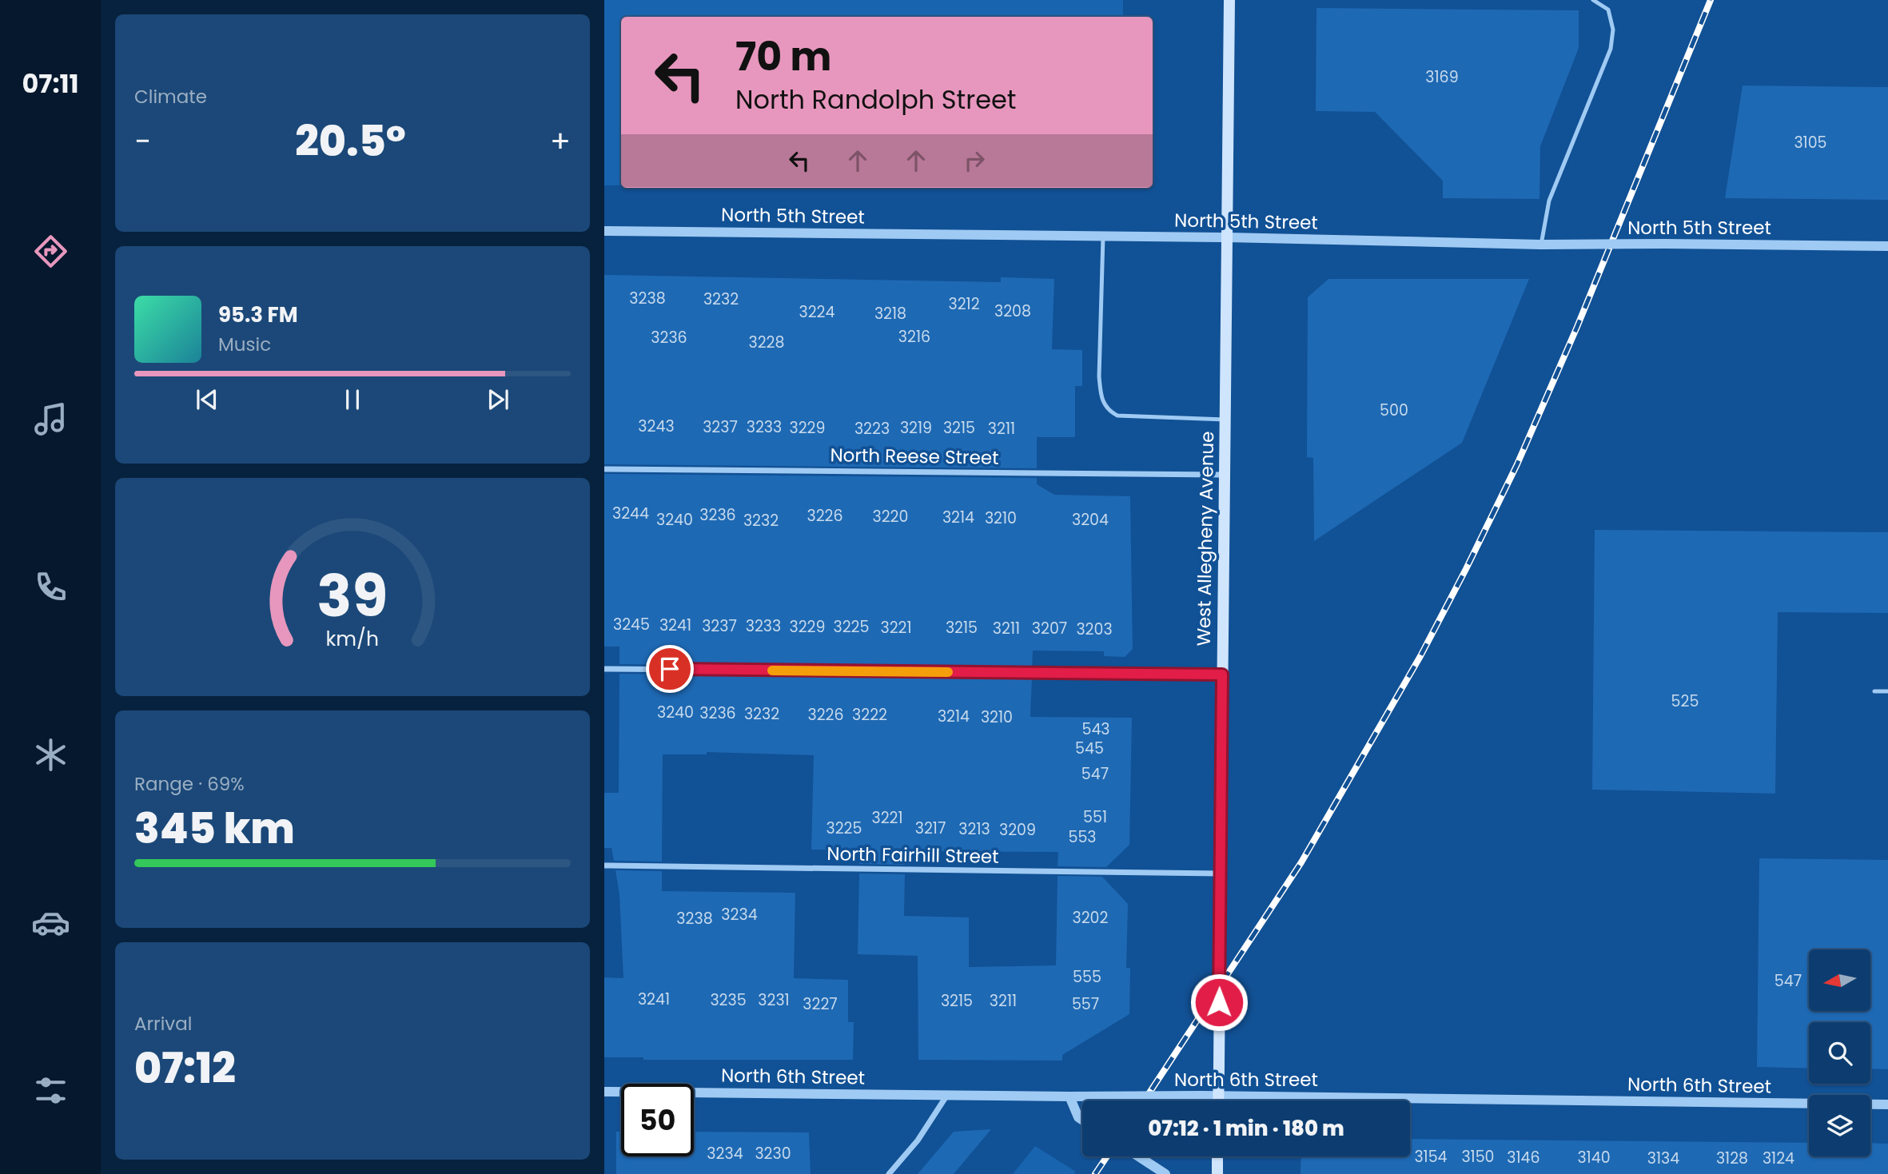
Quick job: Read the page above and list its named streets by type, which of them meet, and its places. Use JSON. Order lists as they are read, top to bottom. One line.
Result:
{"streets":{"main road":["West Allegheny Avenue"],"street":["North 5th Street","North Reese Street","North Fairhill Street","North 6th Street"]},"crossings":[["North 5th Street","West Allegheny Avenue"],["North Reese Street","West Allegheny Avenue"],["West Allegheny Avenue","North Fairhill Street"],["West Allegheny Avenue","North 6th Street"]],"house_numbers":["3169","3105","3238","3232","3212","3208","3224","3218","3216","3236","3228","500","3243","3237","3233","3229","3219","3215","3223","3211","3244","3236","3226","3220","3214","3210","3240","3204","3232","3245","3241","3237","3233","3229","3225","3221","3215","3211","3207","3203","525","3240","3236","3232","3226","3222","3214","3210","543","545","547","551","3221","3225","3217","3213","3209","553","3234","3202","3238","555","547","3241","3235","3231","3215","3211","3227","557","3234","3230","3154","3150","3146","3140","3134","3128","3124"],"north":"left","page":{"tabs":"07:11","tile":["Climate",["Range · 69%","345 km"],["Arrival","07:12"]],"turn":["70 m","North Randolph Street"],"heat":["−","20.5°","+"],"song":["95.3 FM","Music"],"limit":"50","trip":"07:12 · 1 min · 180 m","gauge":["39","km/h"]}}
